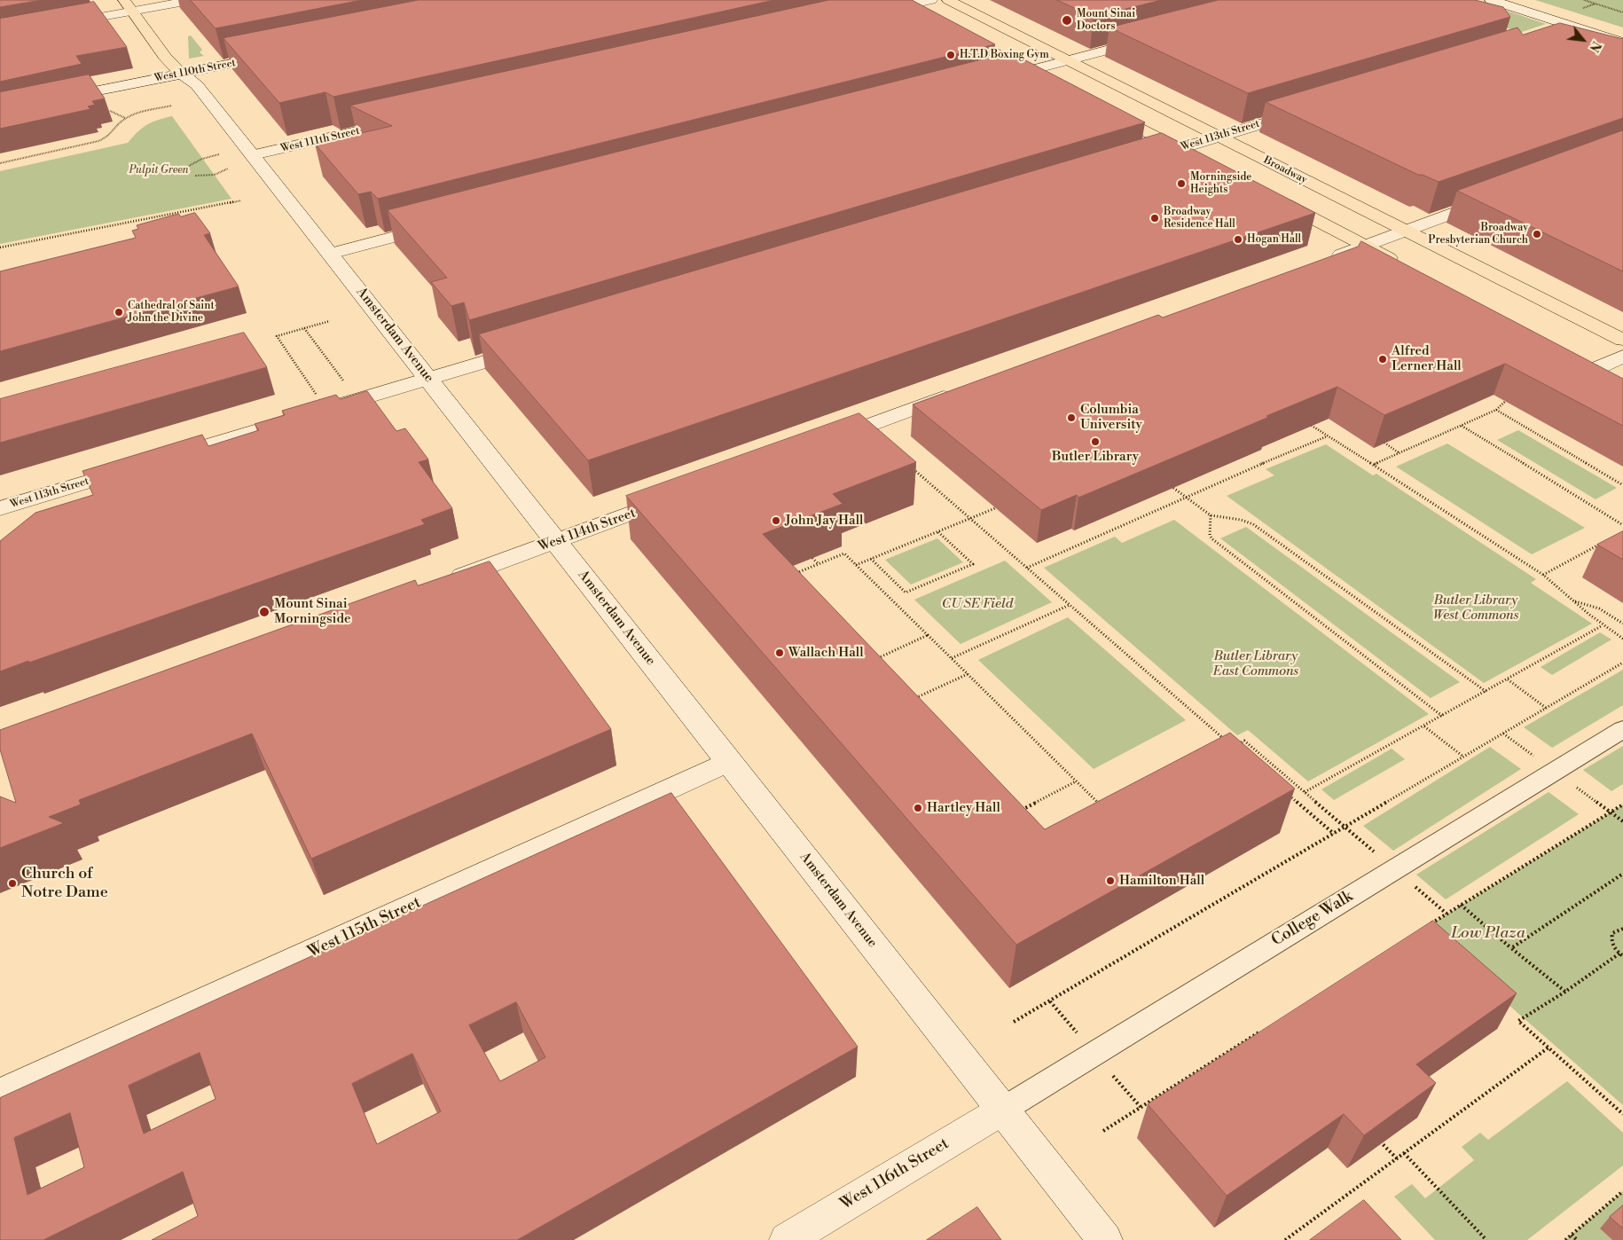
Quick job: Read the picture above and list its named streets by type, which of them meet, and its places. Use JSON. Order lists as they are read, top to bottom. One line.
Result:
{"streets":{"main road":["Broadway","Amsterdam Avenue"],"street":["West 110th Street","West 113th Street","West 111th Street","West 114th Street","College Walk","West 115th Street","West 116th Street"]},"crossings":[["West 110th Street","Amsterdam Avenue"],["West 113th Street","Broadway"],["West 111th Street","Amsterdam Avenue"],["Amsterdam Avenue","West 114th Street"],["Amsterdam Avenue","College Walk"],["Amsterdam Avenue","West 115th Street"],["Amsterdam Avenue","West 116th Street"],["College Walk","West 116th Street"]],"parks":["Pulpit Green","Butler Library West Commons","CU SE Field","Butler Library East Commons","Low Plaza"],"places":["Mount Sinai Doctors","H.T.D Boxing Gym","Morningside Heights","Broadway Residence Hall","Broadway Presbyterian Church","Hogan Hall","Cathedral of Saint John the Divine","Alfred Lerner Hall","Columbia University","Butler Library","John Jay Hall","Mount Sinai Morningside","Wallach Hall","Hartley Hall","Hamilton Hall","Church of Notre Dame"],"north":"bottom right"}
